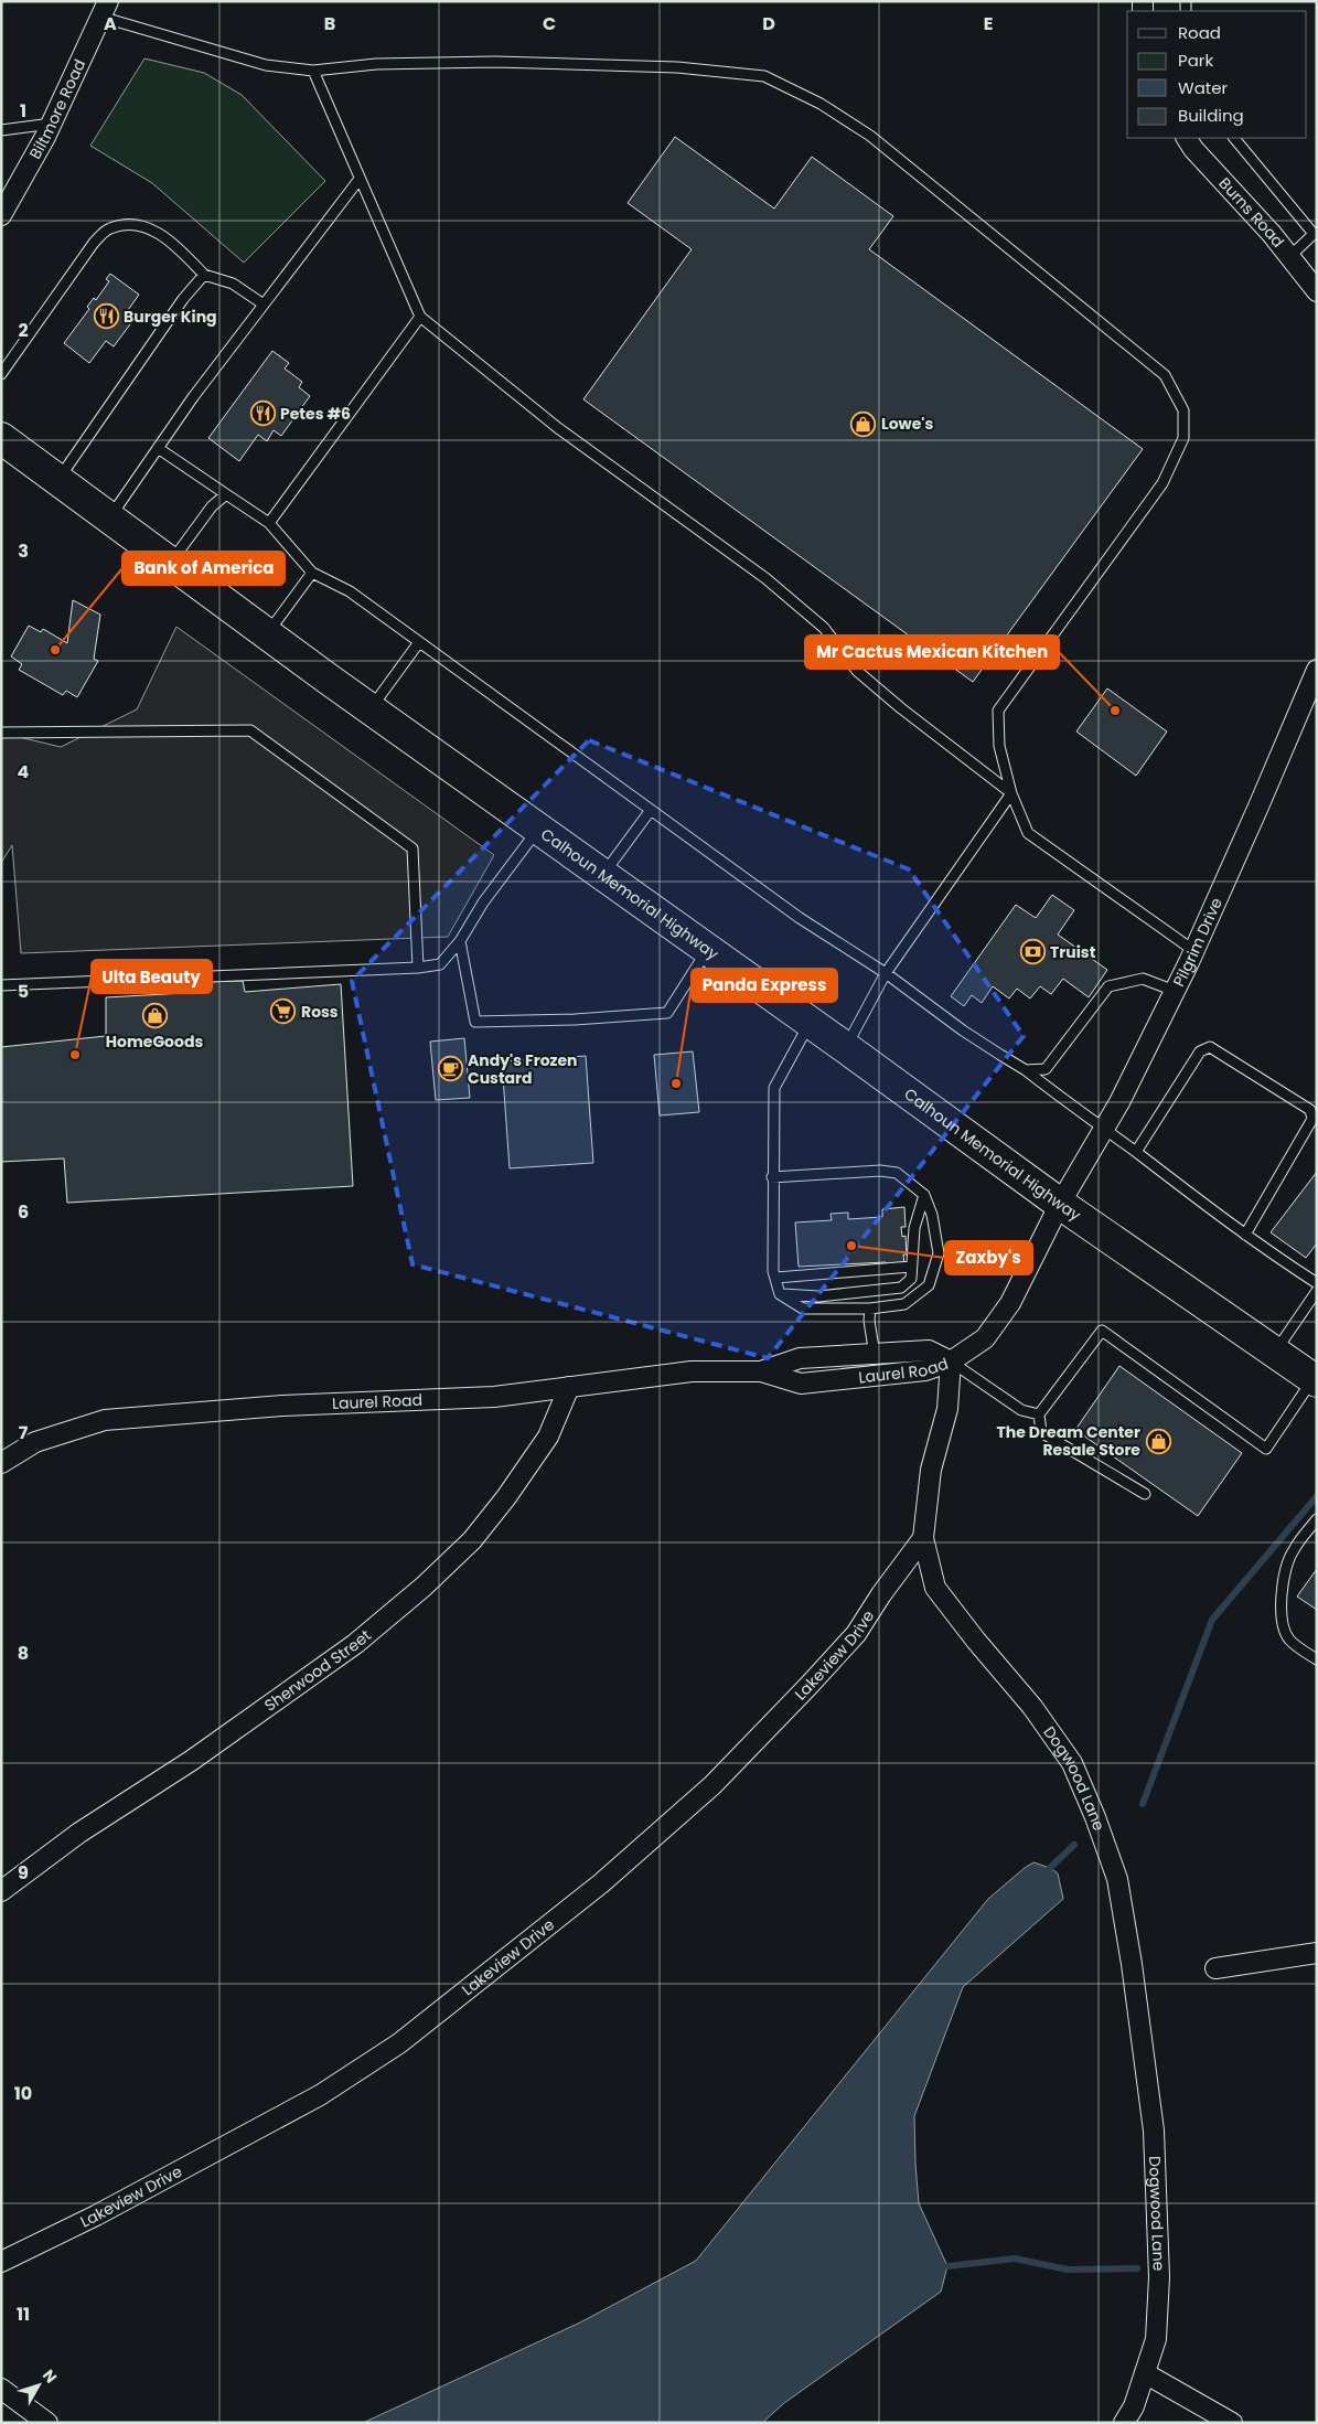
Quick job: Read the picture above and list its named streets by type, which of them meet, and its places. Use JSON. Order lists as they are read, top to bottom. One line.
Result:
{"streets":{"highway":["Calhoun Memorial Highway"],"street":["Biltmore Road","Burns Road","Pilgrim Drive","Laurel Road","Lakeview Drive","Sherwood Street","Dogwood Lane"]},"crossings":[["Calhoun Memorial Highway","Pilgrim Drive"],["Laurel Road","Sherwood Street"],["Laurel Road","Dogwood Lane"],["Lakeview Drive","Dogwood Lane"]],"places":{"restaurant":["Burger King","Petes #6"],"shop":["Lowe's","HomeGoods","The Dream Center Resale Store"],"other":["Bank of America","Mr Cactus Mexican Kitchen","Ulta Beauty","Panda Express","Zaxby's"],"bank":["Truist"],"supermarket":["Ross"],"cafe":["Andy's Frozen Custard"]},"legend":["Road","Park","Water","Building"],"north":"top right","grid":{"columns":["A","B","C","D","E"],"rows":["1","2","3","4","5","6","7","8","9","10","11"]}}
